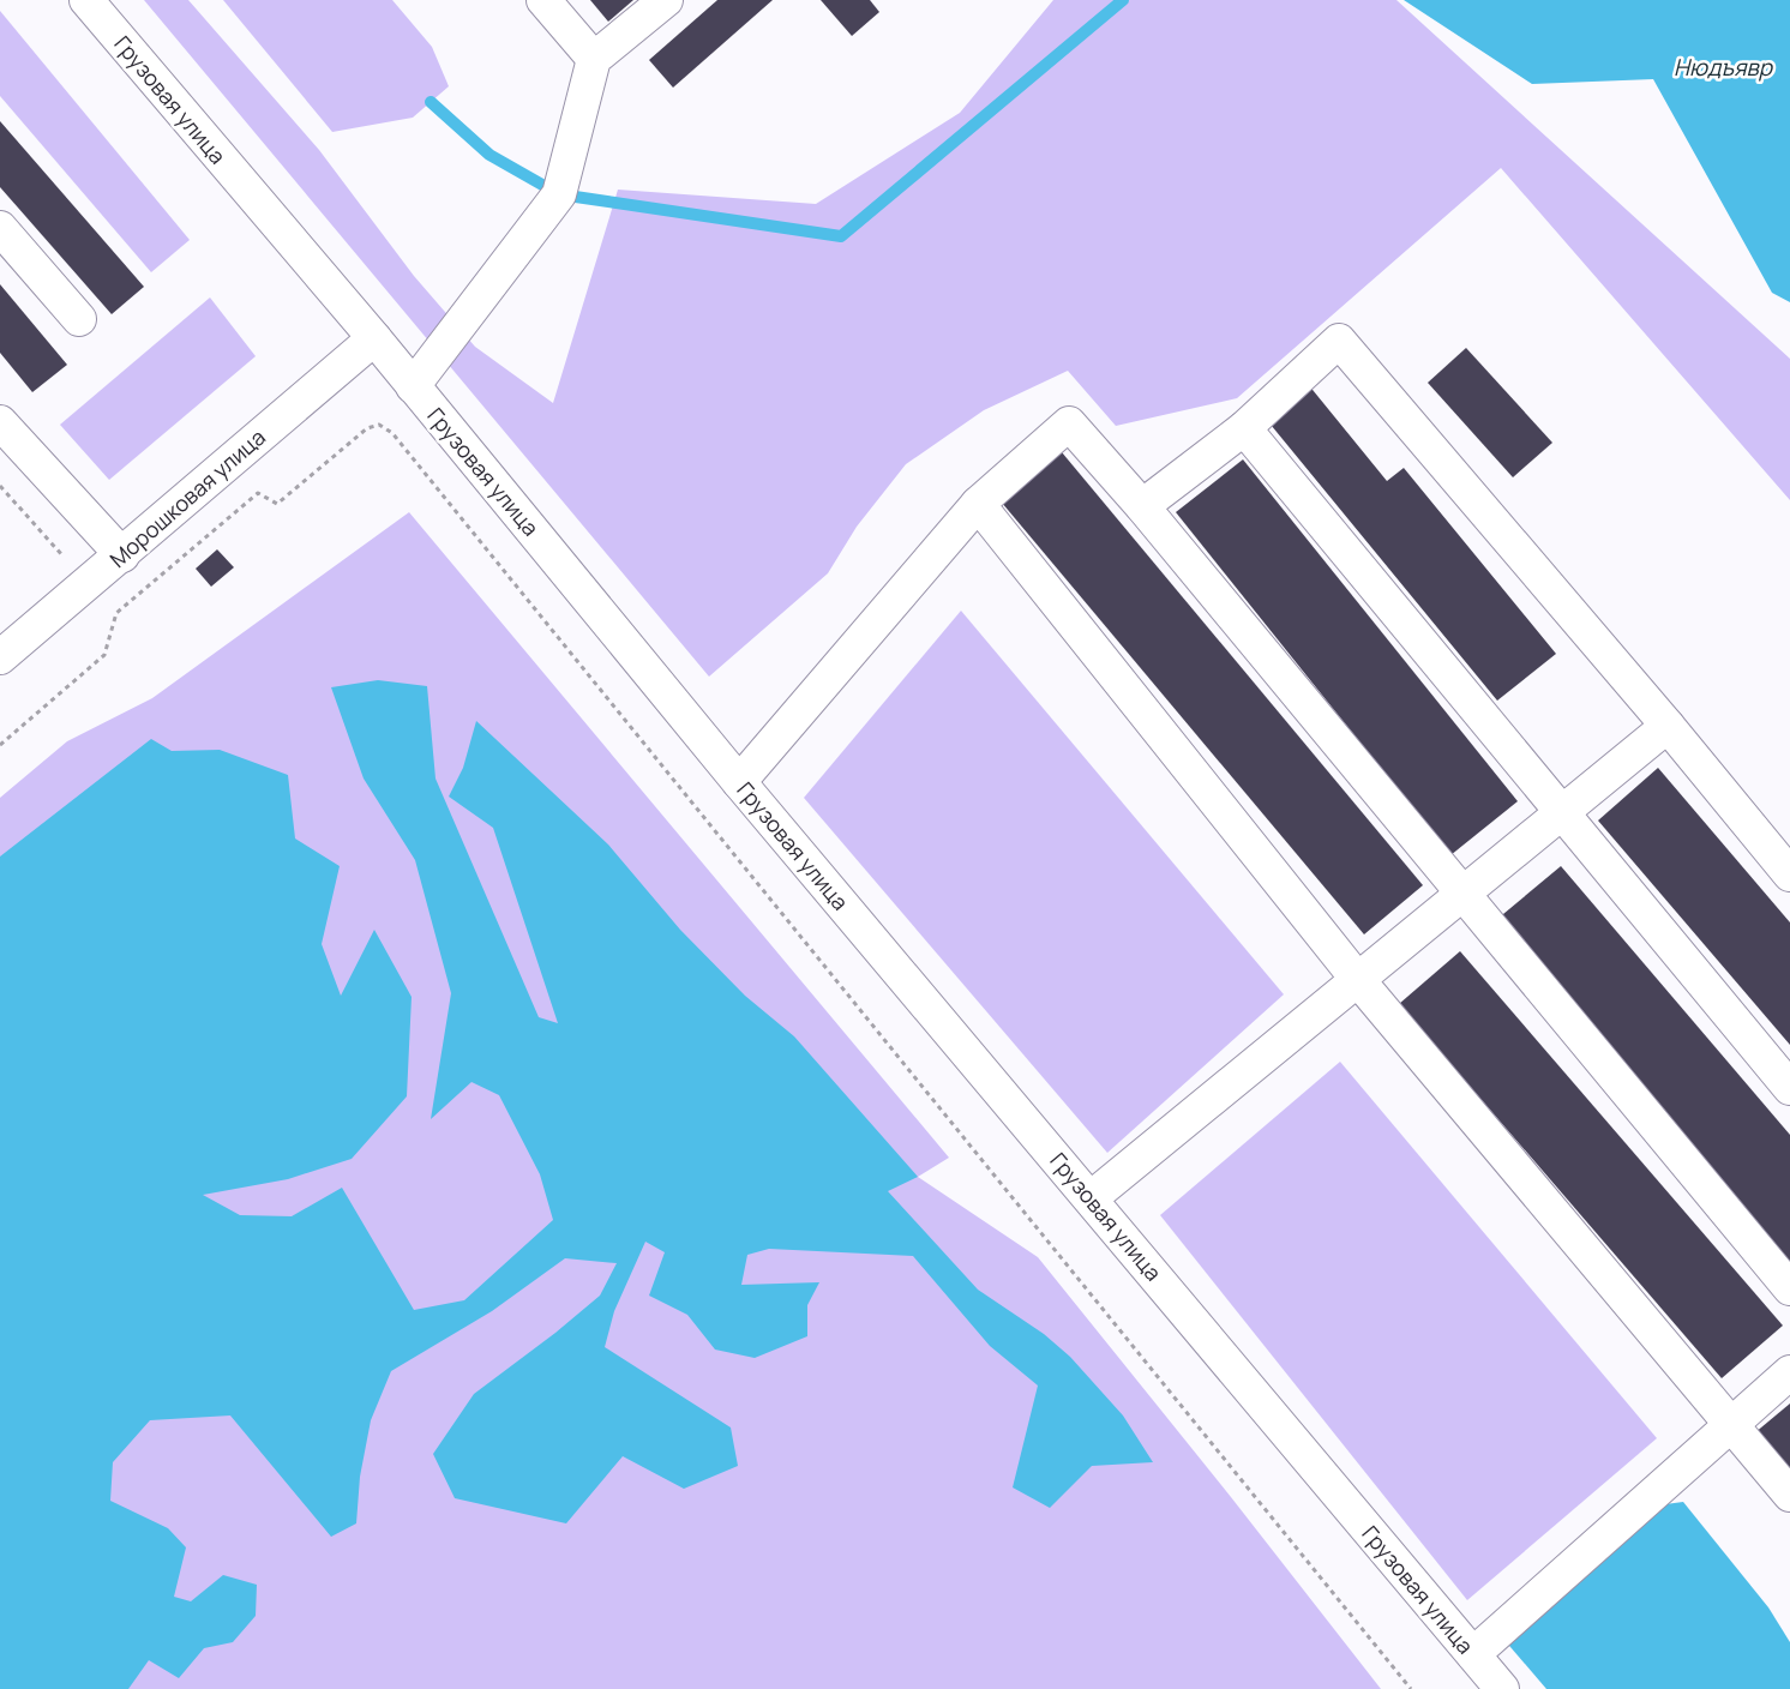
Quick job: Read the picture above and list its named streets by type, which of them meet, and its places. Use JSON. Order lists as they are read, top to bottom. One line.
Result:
{"streets":{"main road":["Грузовая улица","Морошковая улица"]},"crossings":[["Грузовая улица","Морошковая улица"]],"water":["Нюдъявр"]}
